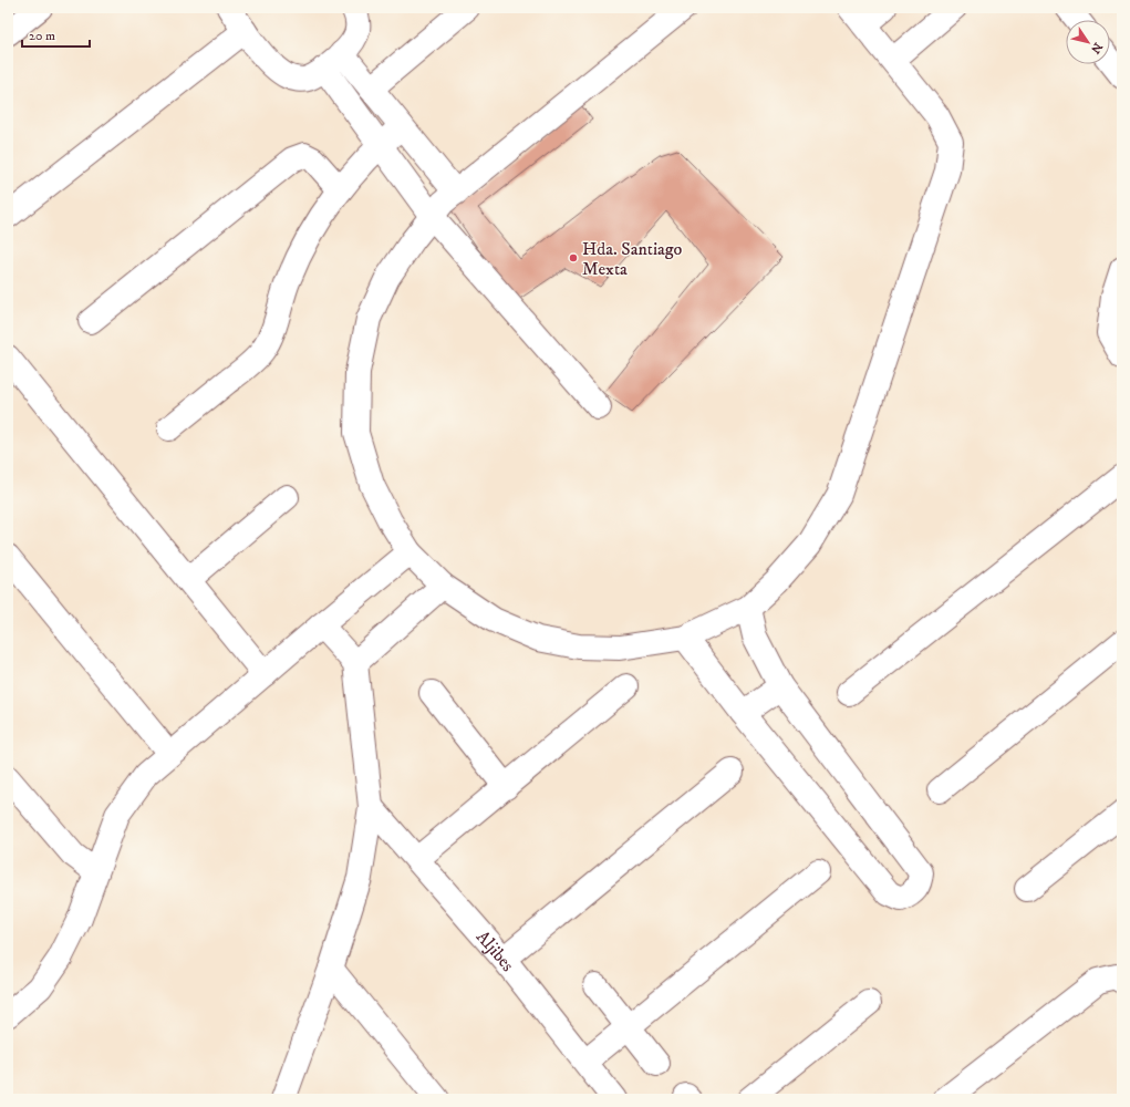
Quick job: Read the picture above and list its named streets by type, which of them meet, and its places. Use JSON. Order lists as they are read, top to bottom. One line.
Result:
{"streets":{"street":["Aljibes"]},"places":["Hda. Santiago Mexta"],"scale_bar":"20 m","north":"bottom right"}
